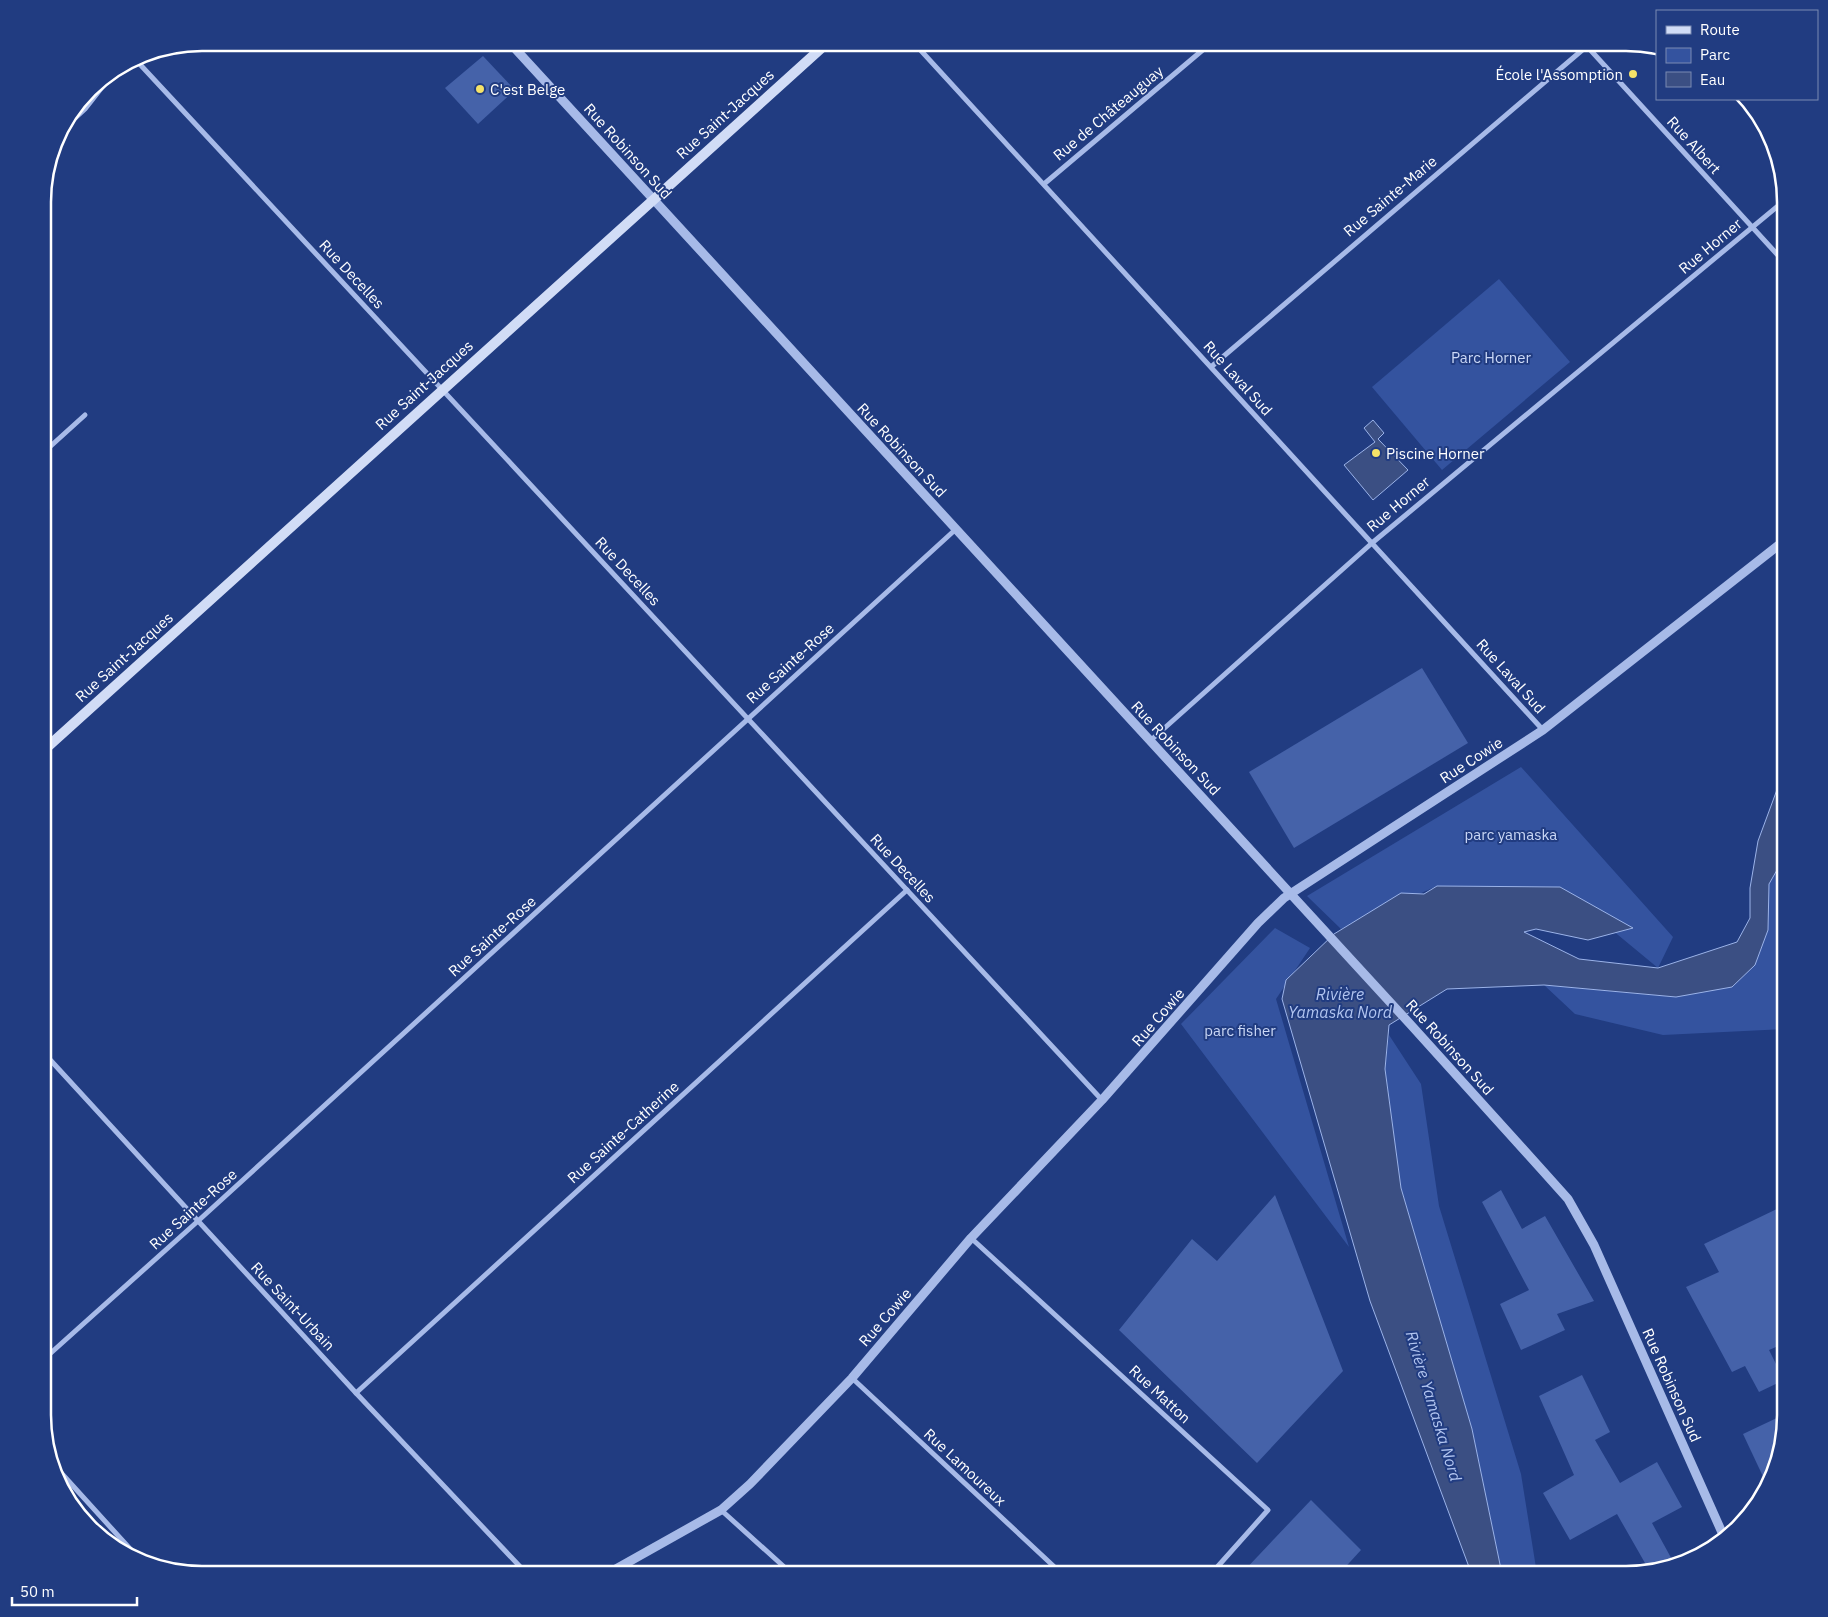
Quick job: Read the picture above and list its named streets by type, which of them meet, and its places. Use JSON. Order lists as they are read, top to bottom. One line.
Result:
{"streets":{"main road":["Rue Saint-Jacques"],"street":["Rue de Châteauguay","Rue Albert","Rue Robinson Sud","Rue Sainte-Marie","Rue Horner","Rue Decelles","Rue Laval Sud","Rue Sainte-Rose","Rue Cowie","Rue Sainte-Catherine","Rue Saint-Urbain","Rue Matton","Rue Lamoureux"]},"crossings":[["Rue de Châteauguay","Rue Laval Sud"],["Rue Saint-Jacques","Rue Robinson Sud"],["Rue Saint-Jacques","Rue Decelles"],["Rue Albert","Rue Horner"],["Rue Robinson Sud","Rue Horner"],["Rue Robinson Sud","Rue Sainte-Rose"],["Rue Robinson Sud","Rue Cowie"],["Rue Sainte-Marie","Rue Laval Sud"],["Rue Horner","Rue Laval Sud"],["Rue Decelles","Rue Sainte-Rose"],["Rue Decelles","Rue Cowie"],["Rue Decelles","Rue Sainte-Catherine"],["Rue Laval Sud","Rue Cowie"],["Rue Sainte-Rose","Rue Saint-Urbain"],["Rue Cowie","Rue Matton"],["Rue Cowie","Rue Lamoureux"],["Rue Sainte-Catherine","Rue Saint-Urbain"]],"water":["Rivière Yamaska Nord"],"parks":["Parc Horner","parc yamaska","parc fisher"],"places":["École l'Assomption","C'est Belge","Piscine Horner"],"legend":["Route","Parc","Eau"],"scale_bar":"50 m"}
